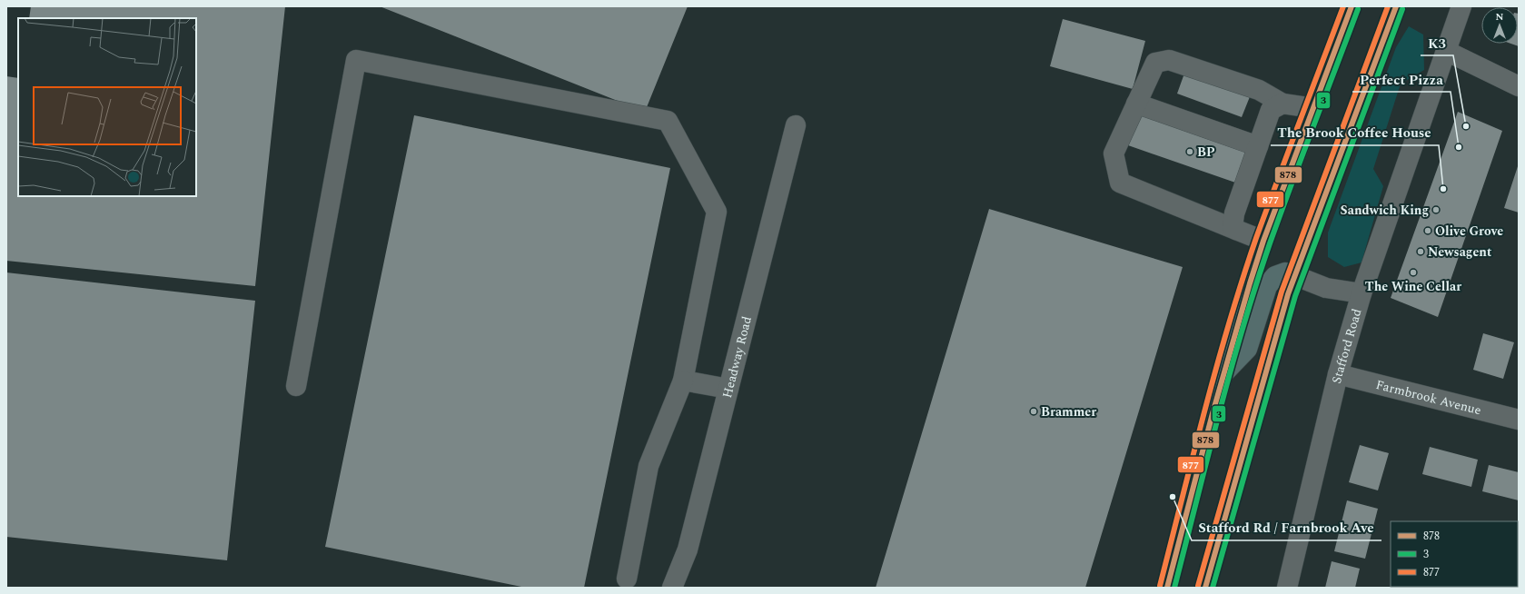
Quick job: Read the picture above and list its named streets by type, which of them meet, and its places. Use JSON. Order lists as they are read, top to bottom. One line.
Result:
{"streets":{"street":["Stafford Road","Headway Road","Farmbrook Avenue"]},"crossings":[["Stafford Road","Farmbrook Avenue"]],"places":["K3","Perfect Pizza","BP","The Brook Coffee House","Sandwich King","Olive Grove","Newsagent","The Wine Cellar","Brammer","Stafford Rd / Farnbrook Ave"],"lines":["transit line 878","transit line 877","transit line 3"],"legend":["878","3","877"],"north":"top"}
